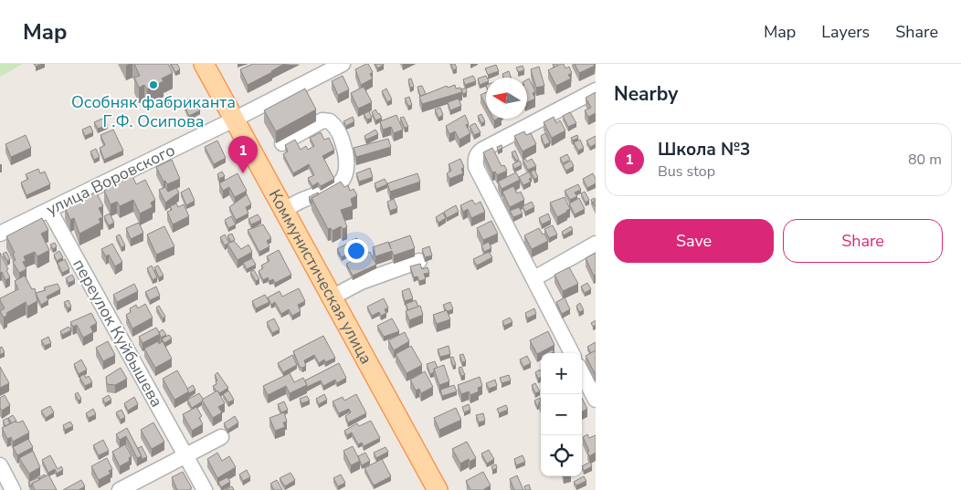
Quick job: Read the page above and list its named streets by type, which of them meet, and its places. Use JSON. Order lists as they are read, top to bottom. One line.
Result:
{"streets":{"main road":["Коммунистическая улица"],"street":["улица Воровского","переулок Куйбышева"]},"crossings":[["улица Воровского","Коммунистическая улица"],["улица Воровского","переулок Куйбышева"]],"places":["Особняк фабриканта Г.Ф. Осипова"],"north":"left","page":{"header":"Map","nav":["Map","Layers","Share"],"heading":"Nearby","list":[{"mark":"1","name":"Школа №3","note":"Bus stop","value":"80 m"}],"pins":"1","buttons":["Save","Share"],"map_buttons":["+","−"]}}
